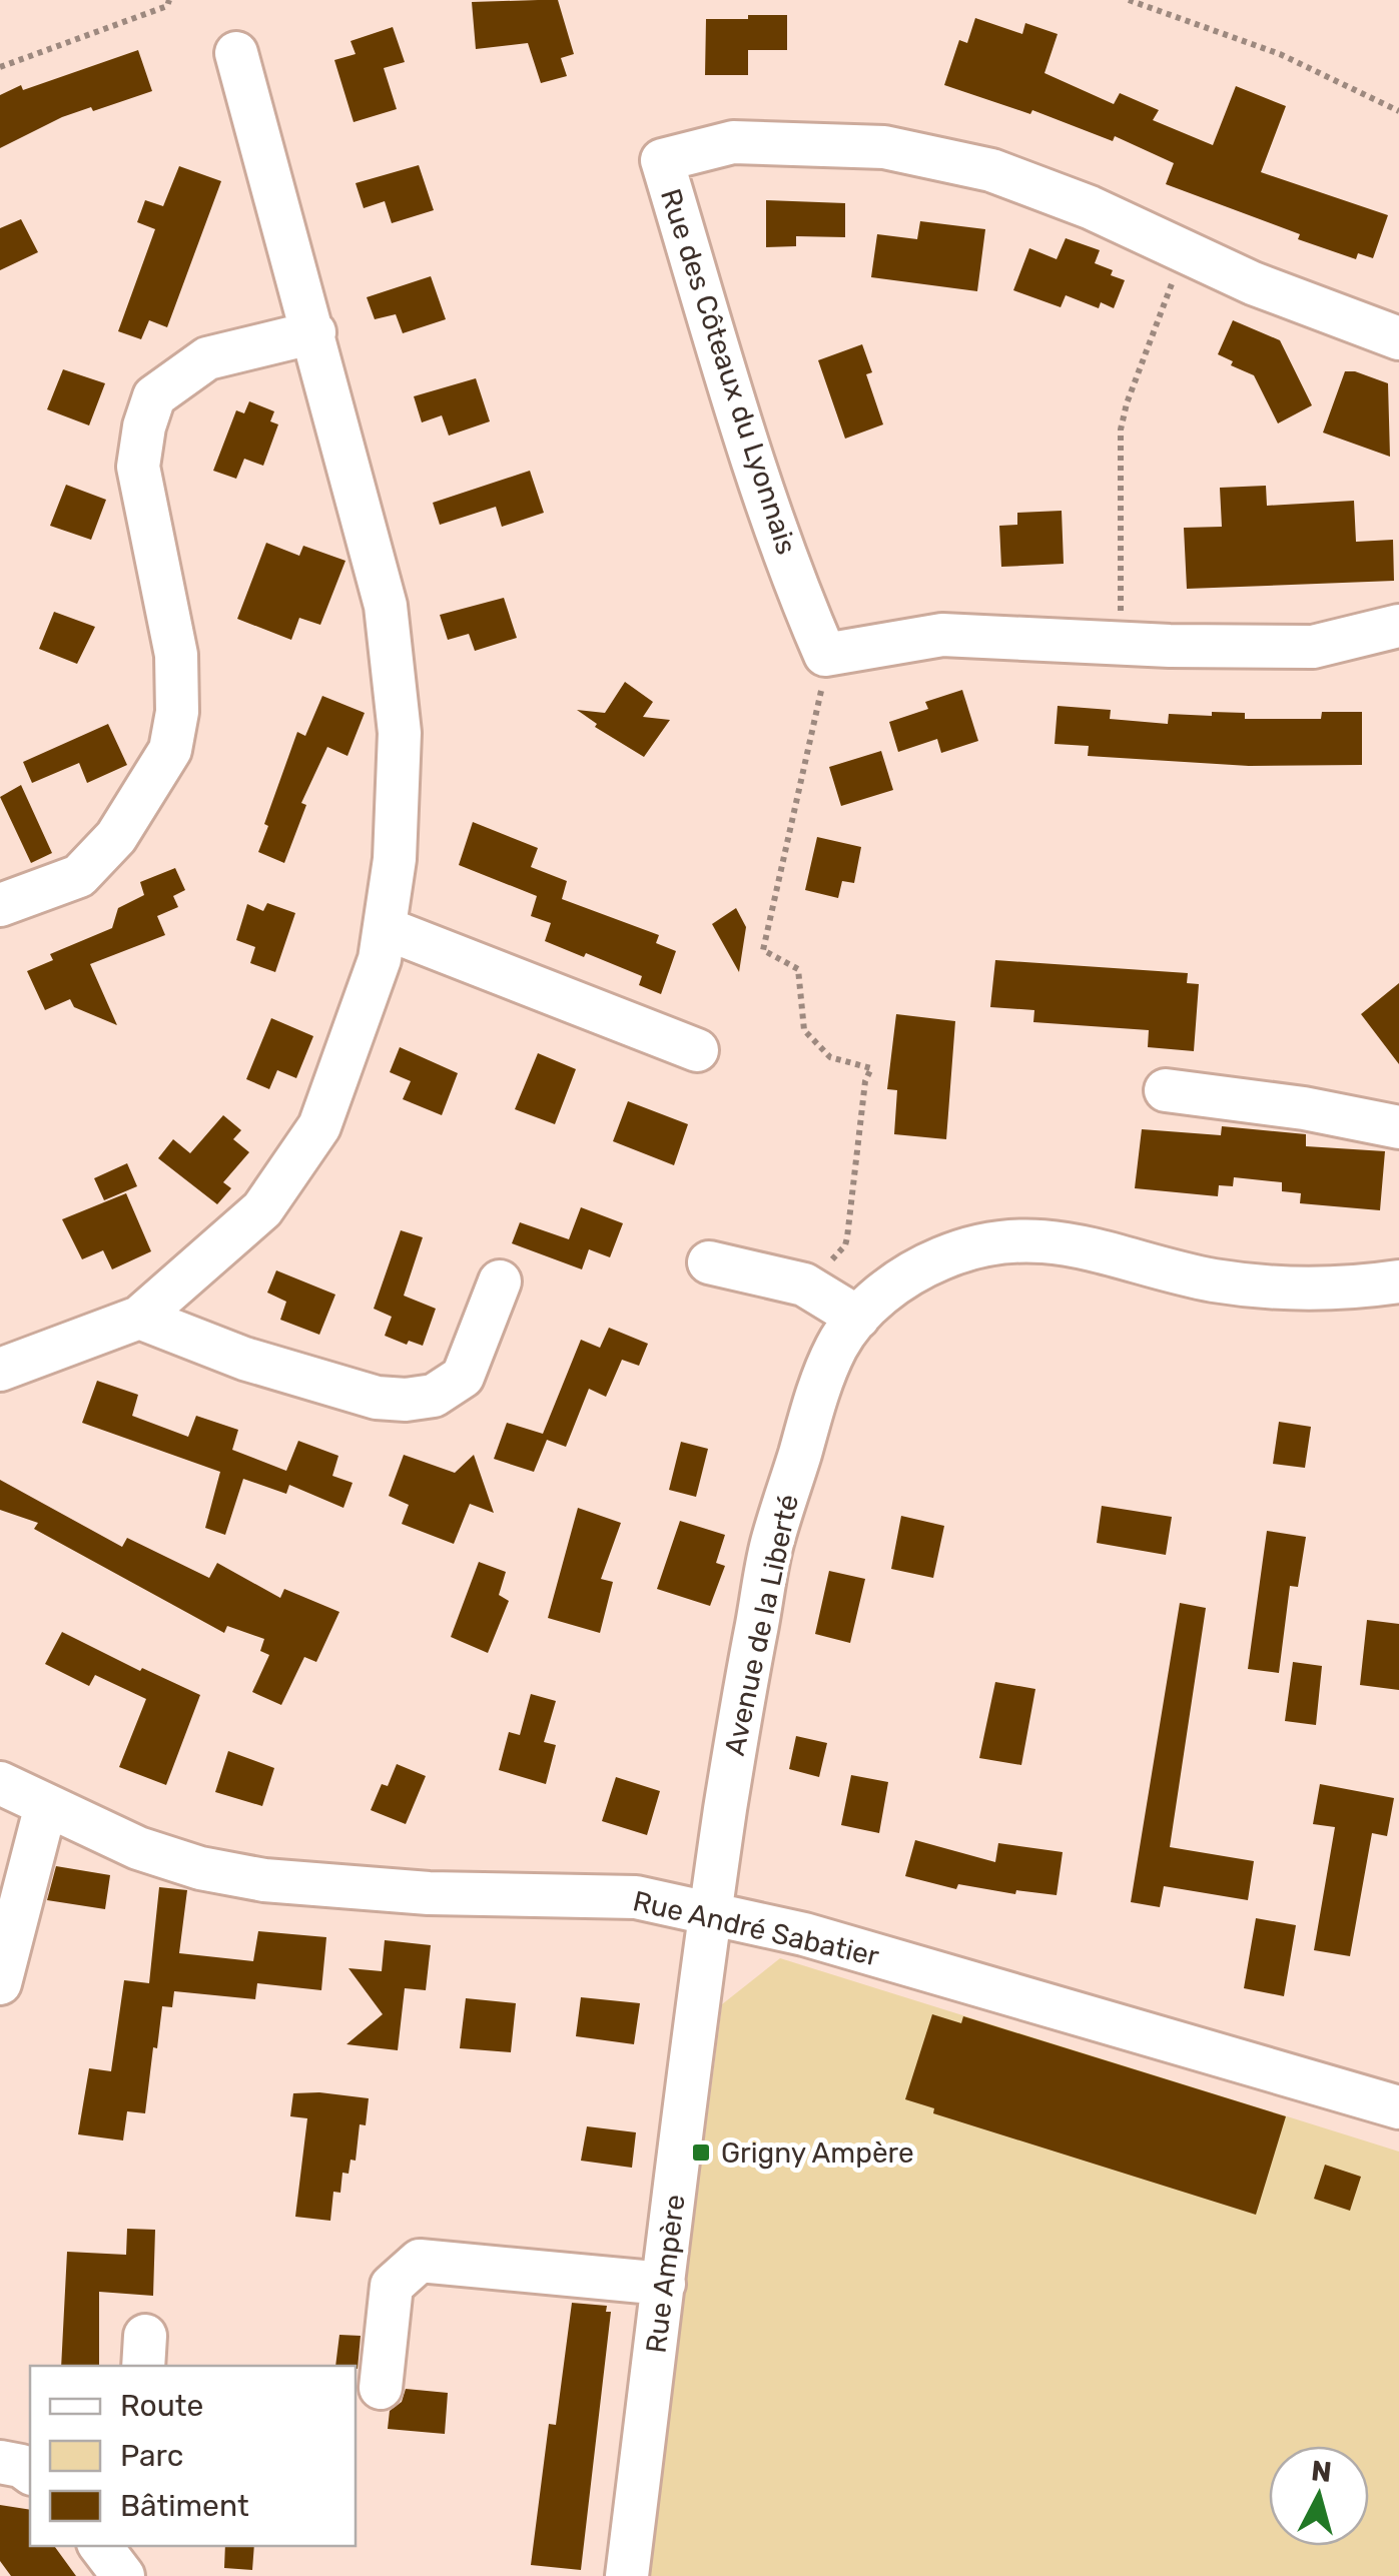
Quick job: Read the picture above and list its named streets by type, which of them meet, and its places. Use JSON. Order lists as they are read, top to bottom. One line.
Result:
{"streets":{"street":["Rue des Côteaux du Lyonnais","Avenue de la Liberté","Rue André Sabatier","Rue Ampère"]},"crossings":[["Avenue de la Liberté","Rue André Sabatier"],["Avenue de la Liberté","Rue Ampère"],["Rue André Sabatier","Rue Ampère"]],"places":{"transit":["Grigny Ampère"]},"legend":["Route","Parc","Bâtiment"],"north":"top"}
